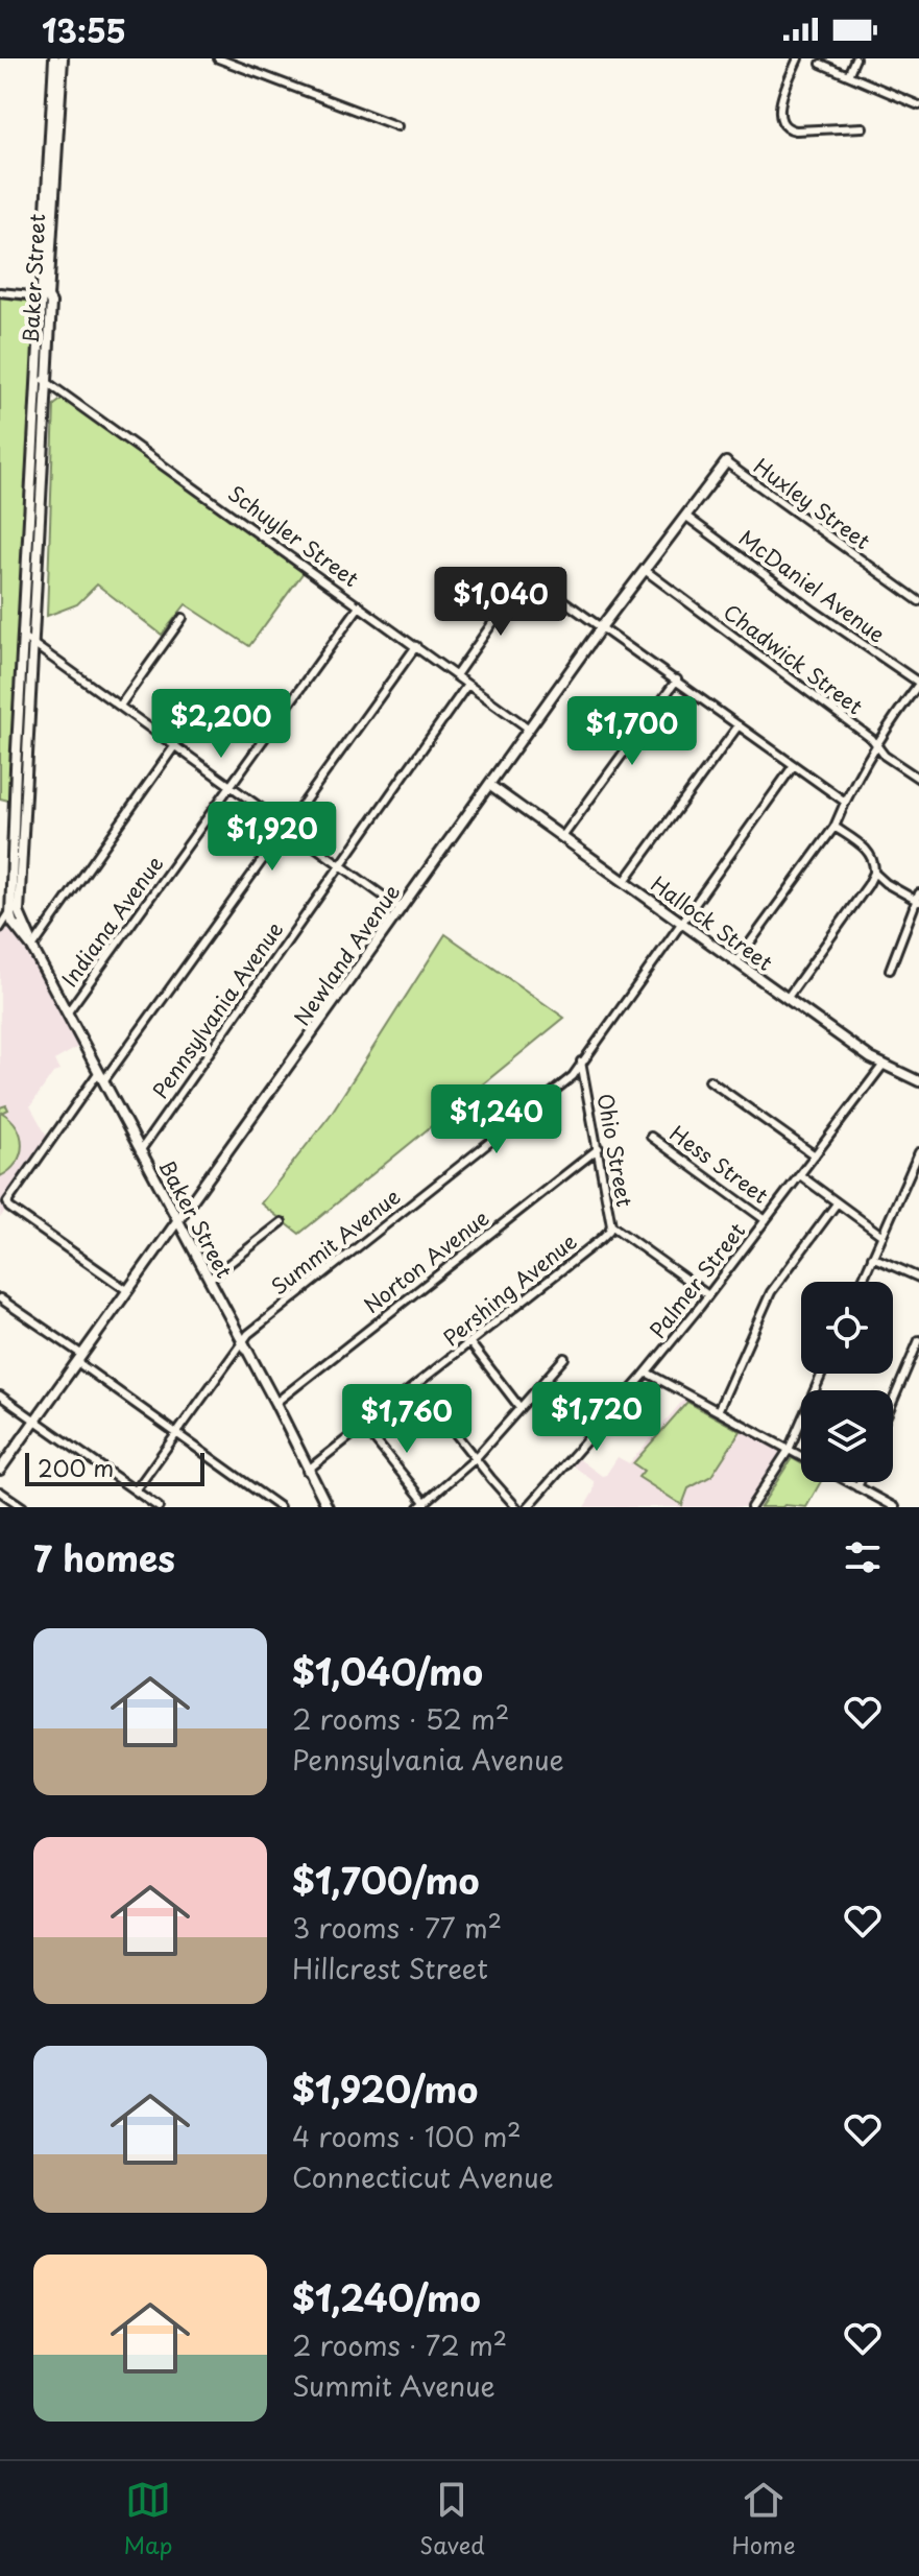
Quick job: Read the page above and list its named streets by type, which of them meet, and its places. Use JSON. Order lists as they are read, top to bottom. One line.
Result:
{"streets":{"street":["Baker Street","Huxley Street","Schuyler Street","McDaniel Avenue","Chadwick Street","Indiana Avenue","Hallock Street","Newland Avenue","Pennsylvania Avenue","Ohio Street","Hess Street","Summit Avenue","Norton Avenue","Palmer Street","Pershing Avenue"]},"crossings":[["Baker Street","Schuyler Street"],["Baker Street","Indiana Avenue"],["Baker Street","Newland Avenue"],["Baker Street","Pennsylvania Avenue"],["Baker Street","Summit Avenue"],["Baker Street","Norton Avenue"],["Baker Street","Pershing Avenue"],["Huxley Street","Newland Avenue"],["Schuyler Street","Indiana Avenue"],["Schuyler Street","Newland Avenue"],["Schuyler Street","Pennsylvania Avenue"],["McDaniel Avenue","Newland Avenue"],["Chadwick Street","Newland Avenue"],["Hallock Street","Newland Avenue"],["Hallock Street","Summit Avenue"],["Hallock Street","Palmer Street"],["Ohio Street","Summit Avenue"],["Ohio Street","Norton Avenue"],["Ohio Street","Palmer Street"],["Ohio Street","Pershing Avenue"],["Hess Street","Palmer Street"]],"scale_bar":"200 m","page":{"status":"13:55","price":["$1,040","$2,200","$1,700","$1,920","$1,240","$1,720","$1,760"],"scale":"200 m","heading":"7 homes","list":[{"name":"$1,040/mo","note":"2 rooms · 52 m² · Pennsylvania Avenue"},{"name":"$1,700/mo","note":"3 rooms · 77 m² · Hillcrest Street"},{"name":"$1,920/mo","note":"4 rooms · 100 m² · Connecticut Avenue"},{"name":"$1,240/mo","note":"2 rooms · 72 m² · Summit Avenue"}],"tabs":["Map","Saved","Home"]}}
